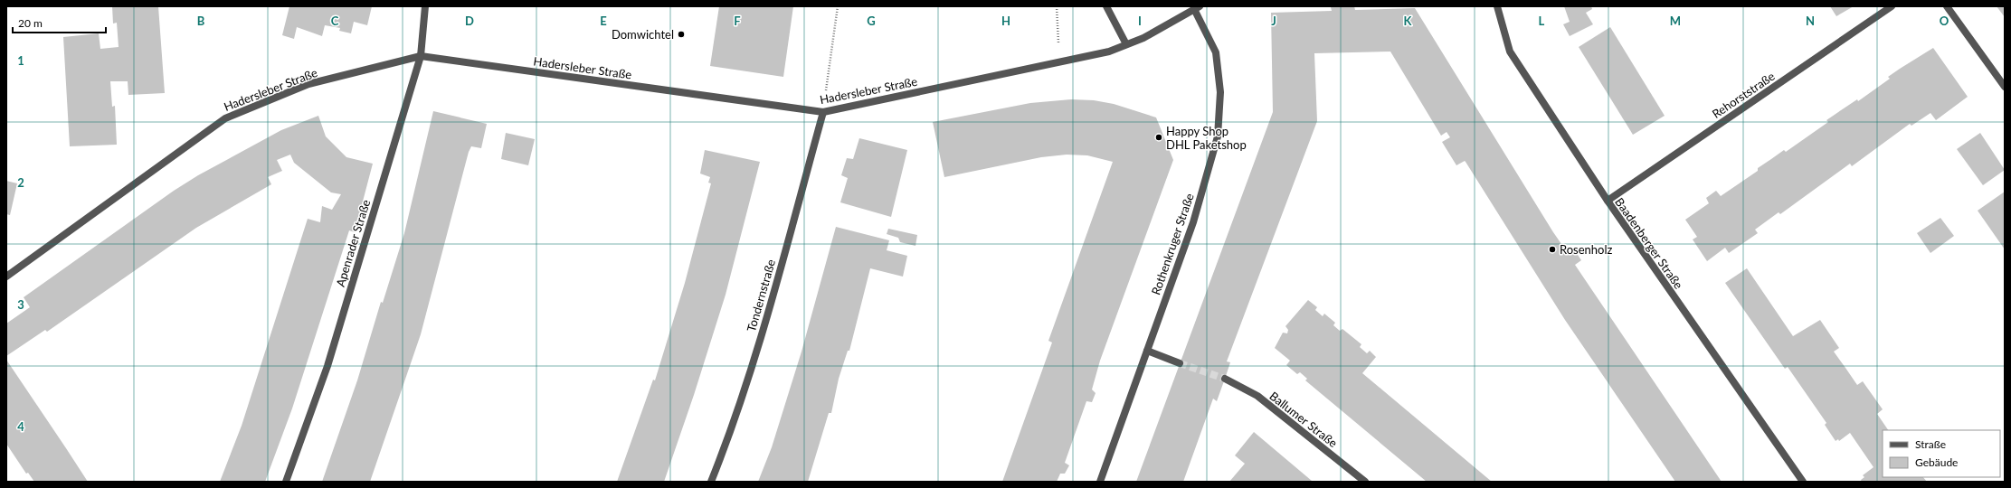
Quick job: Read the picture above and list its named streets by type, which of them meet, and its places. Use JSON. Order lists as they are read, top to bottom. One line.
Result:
{"streets":{"street":["Hadersleber Straße","Rehorststraße","Apenrader Straße","Baadenberger Straße","Rothenkruger Straße","Tondernstraße","Ballumer Straße"]},"crossings":[["Hadersleber Straße","Apenrader Straße"],["Hadersleber Straße","Rothenkruger Straße"],["Hadersleber Straße","Tondernstraße"],["Rehorststraße","Baadenberger Straße"]],"places":["Domwichtel","Happy Shop DHL Paketshop","Rosenholz"],"legend":["Straße","Gebäude"],"scale_bar":"20 m","grid":{"columns":["B","C","D","E","F","G","H","I","J","K","L","M","N","O"],"rows":["1","2","3","4"]}}
